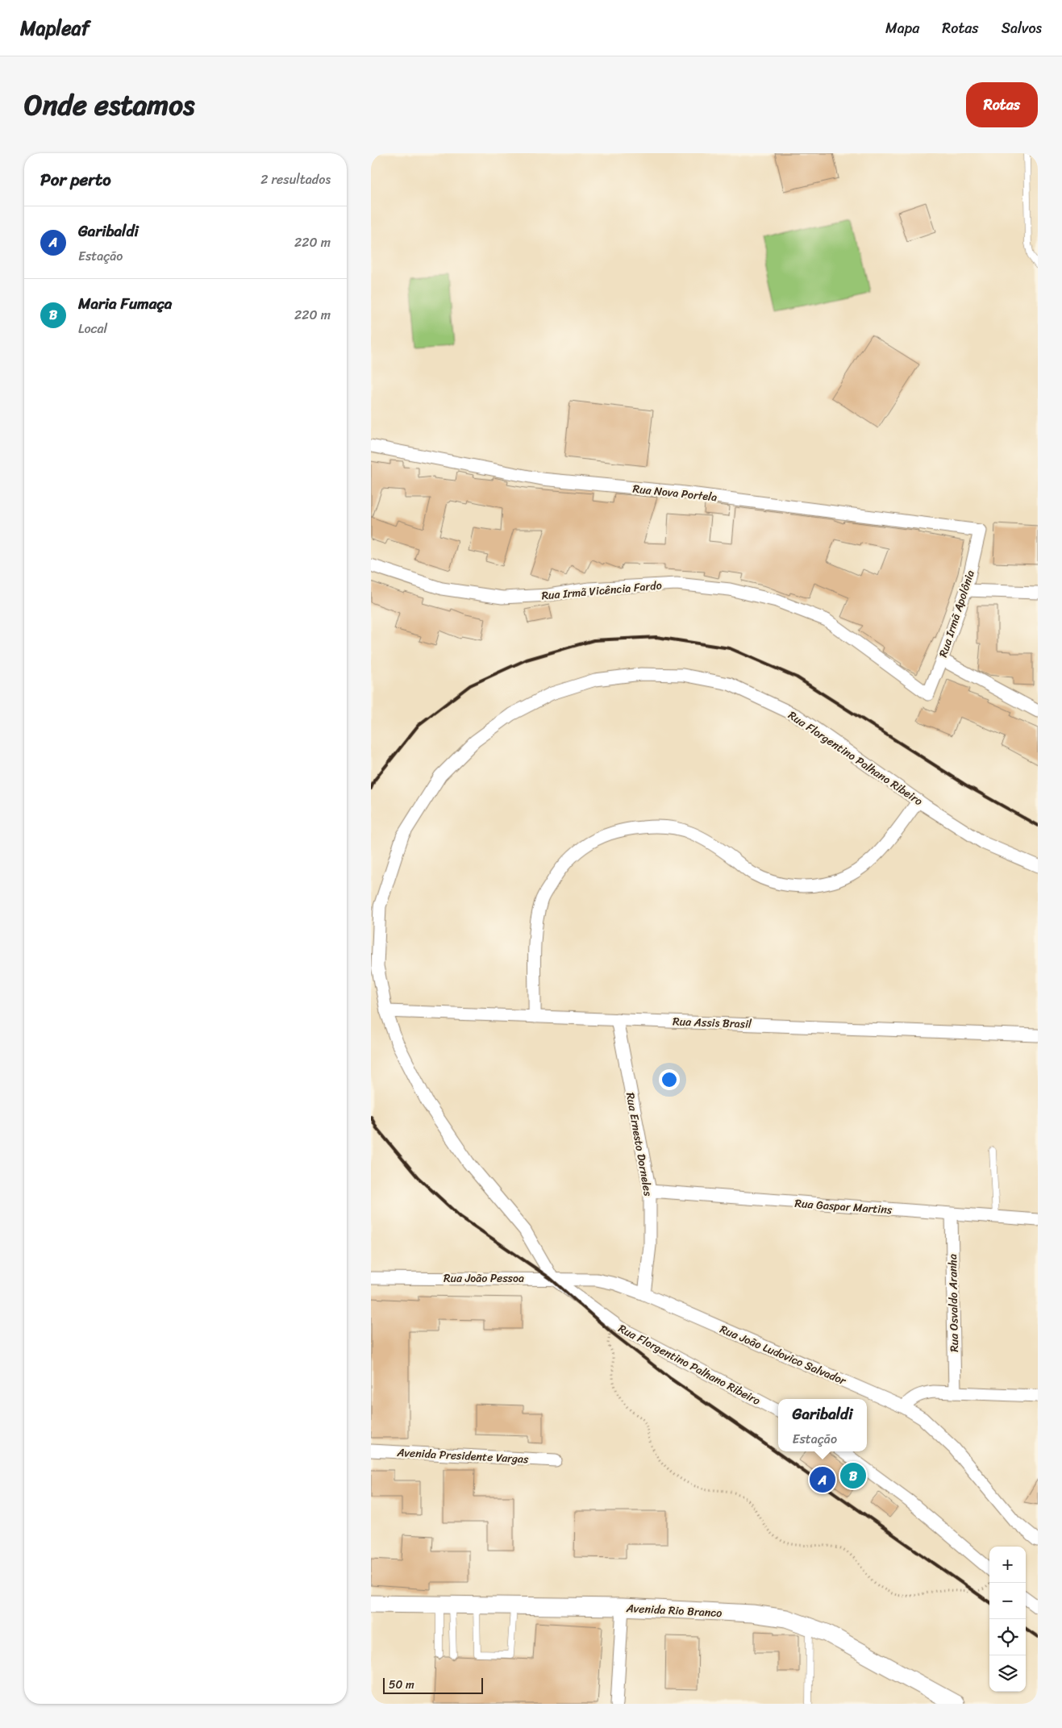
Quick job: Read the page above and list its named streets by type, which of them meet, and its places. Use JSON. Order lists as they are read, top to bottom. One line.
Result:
{"streets":{"street":["Rua Nova Portela","Rua Irmã Vicência Fardo","Rua Irmã Apolônia","Rua Florgentino Palhano Ribeiro","Rua Assis Brasil","Rua Ernesto Dorneles","Rua Gaspar Martins","Rua João Pessoa","Rua Osvaldo Aranha","Rua João Ludovico Salvador","Avenida Presidente Vargas","Avenida Rio Branco"]},"crossings":[["Rua Nova Portela","Rua Irmã Apolônia"],["Rua Irmã Vicência Fardo","Rua Irmã Apolônia"],["Rua Florgentino Palhano Ribeiro","Rua Assis Brasil"],["Rua Florgentino Palhano Ribeiro","Rua João Pessoa"],["Rua Assis Brasil","Rua Ernesto Dorneles"],["Rua Ernesto Dorneles","Rua Gaspar Martins"],["Rua Ernesto Dorneles","Rua João Ludovico Salvador"],["Rua Gaspar Martins","Rua Osvaldo Aranha"],["Rua João Pessoa","Rua João Ludovico Salvador"]],"scale_bar":"50 m","page":{"header":"Mapleaf","nav":["Mapa","Rotas","Salvos"],"title":"Onde estamos","buttons":"Rotas","heading":["Por perto","2 resultados"],"list":[{"mark":"A","name":"Garibaldi","note":"Estação","value":"220 m"},{"mark":"B","name":"Maria Fumaça","note":"Local","value":"220 m"}],"popup":["Garibaldi","Estação"],"pins":["B","A"],"map_buttons":["+","−"],"scale":"50 m"}}
